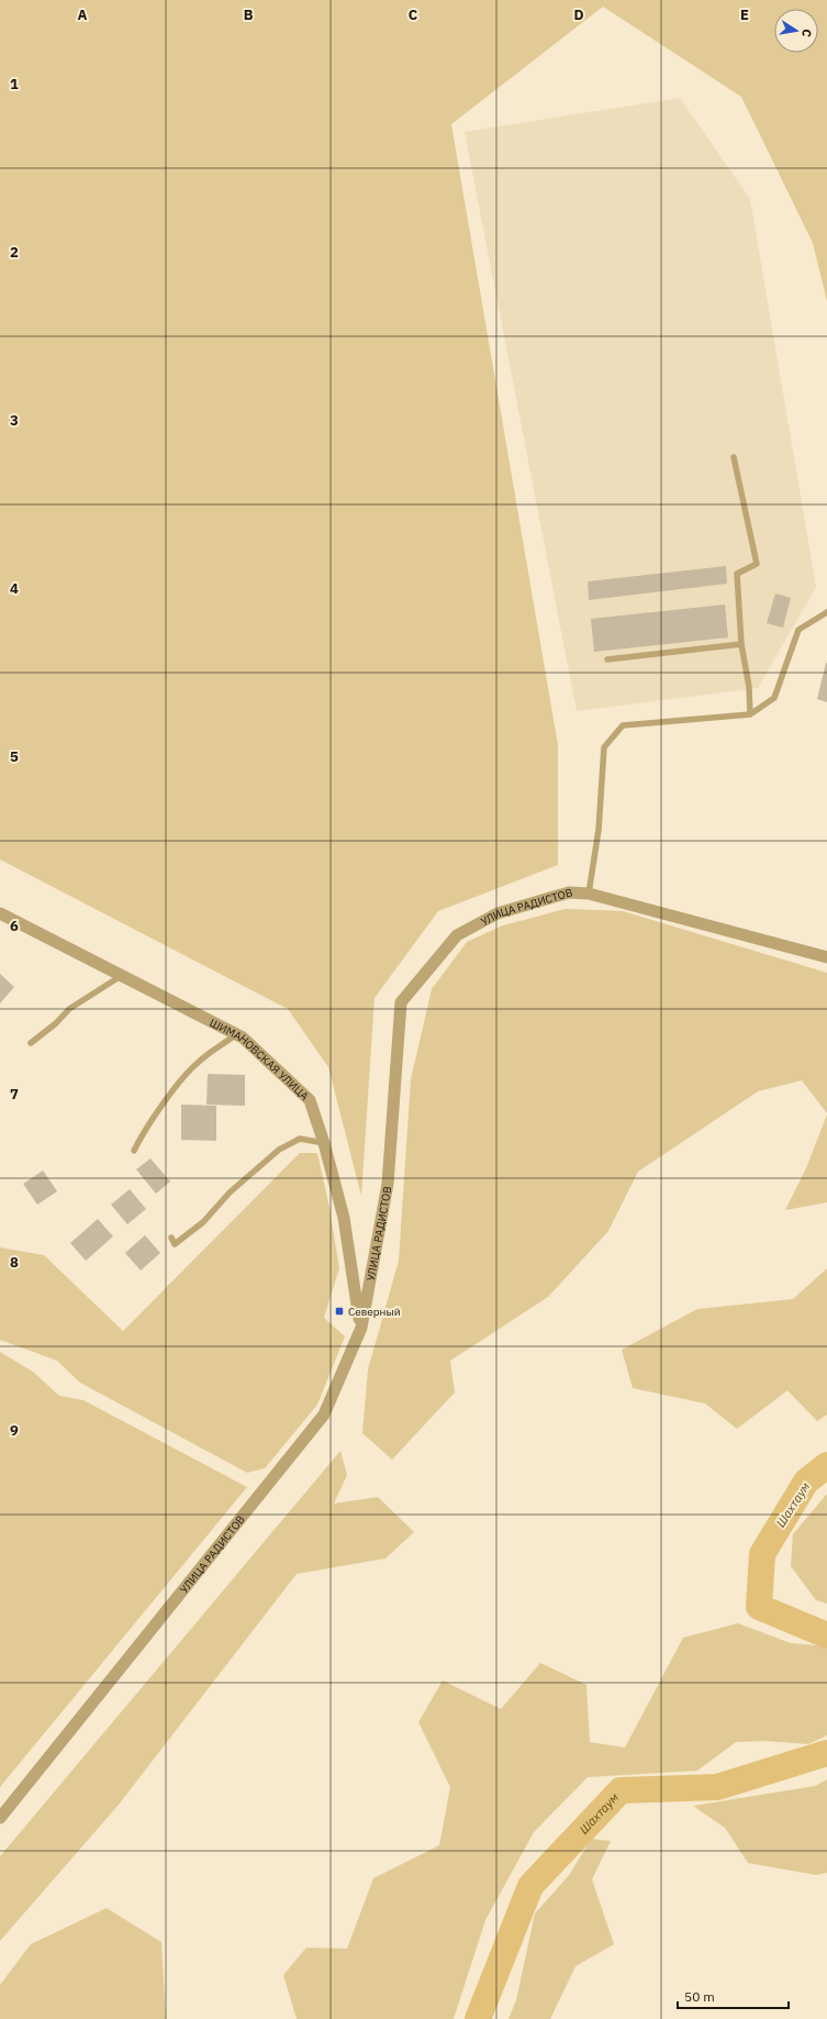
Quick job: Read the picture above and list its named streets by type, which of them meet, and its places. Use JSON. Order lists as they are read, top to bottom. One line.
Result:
{"streets":{"street":["УЛИЦА РАДИСТОВ","ШИМАНОВСКАЯ УЛИЦА"]},"crossings":[["УЛИЦА РАДИСТОВ","ШИМАНОВСКАЯ УЛИЦА"]],"water":["Шахтаум"],"places":{"transit":["Северный"]},"scale_bar":"50 m","north":"right","grid":{"columns":["A","B","C","D","E"],"rows":["1","2","3","4","5","6","7","8","9"]}}
